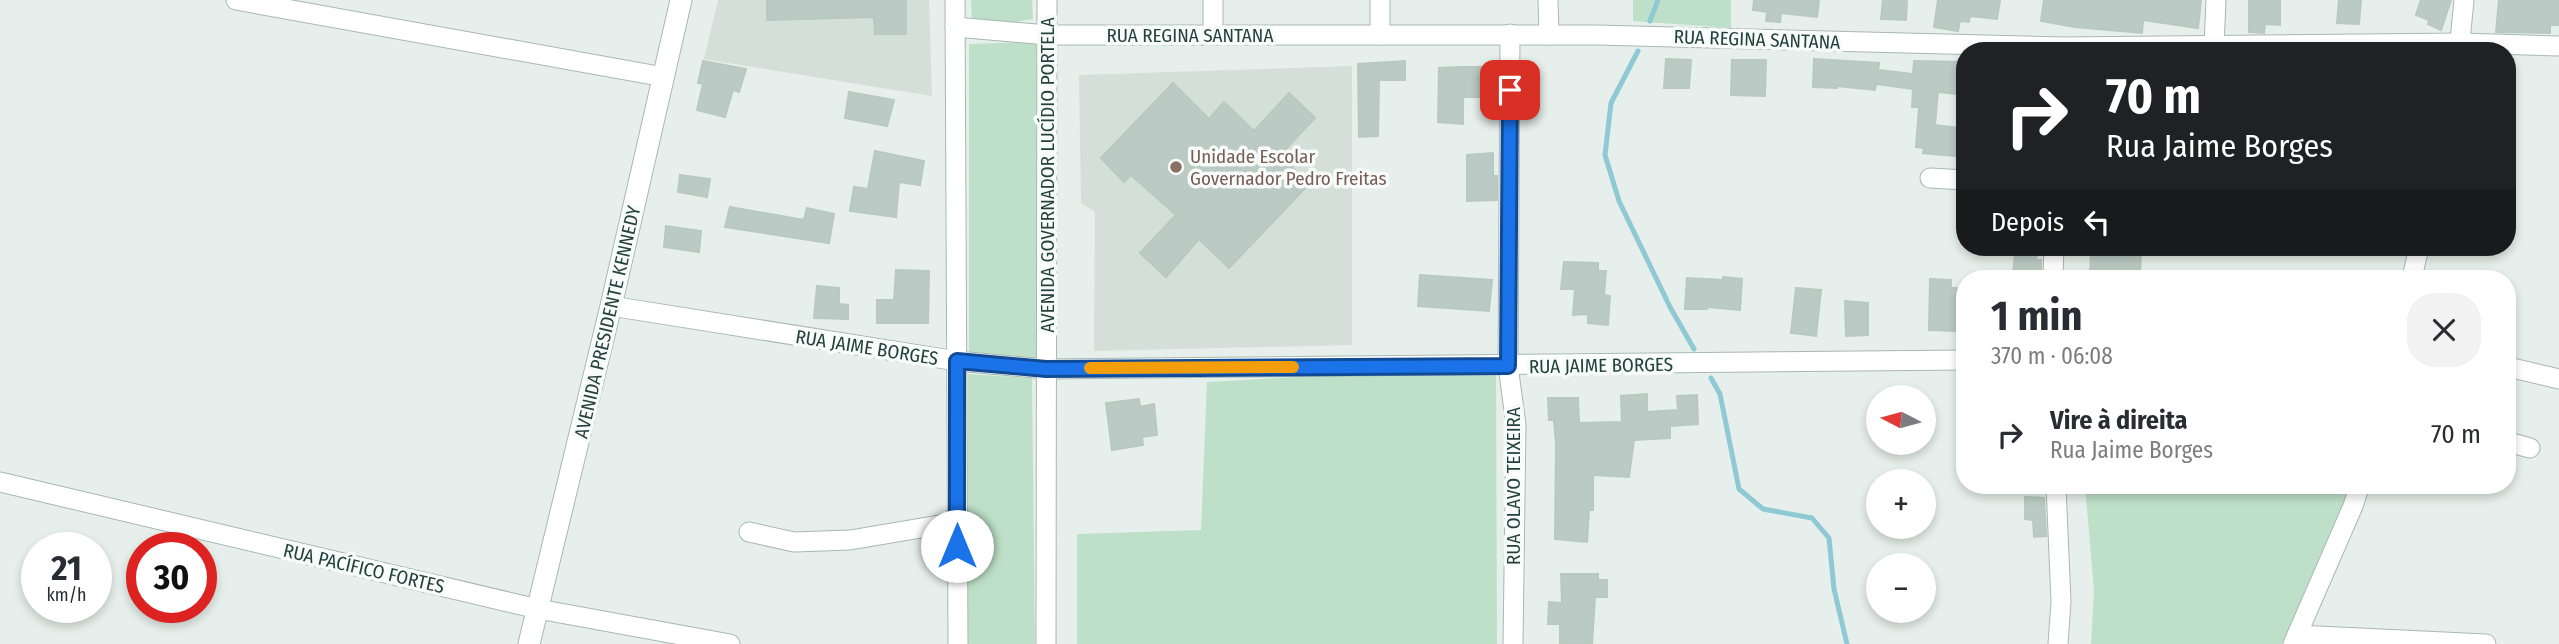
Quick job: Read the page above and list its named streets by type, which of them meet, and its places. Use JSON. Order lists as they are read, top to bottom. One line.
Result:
{"streets":{"street":["RUA REGINA SANTANA","AVENIDA GOVERNADOR LUCÍDIO PORTELA","AVENIDA PRESIDENTE KENNEDY","RUA JAIME BORGES","RUA OLAVO TEIXEIRA","RUA PACÍFICO FORTES"]},"crossings":[["RUA REGINA SANTANA","AVENIDA GOVERNADOR LUCÍDIO PORTELA"],["RUA REGINA SANTANA","RUA OLAVO TEIXEIRA"],["AVENIDA GOVERNADOR LUCÍDIO PORTELA","RUA JAIME BORGES"],["AVENIDA PRESIDENTE KENNEDY","RUA JAIME BORGES"],["AVENIDA PRESIDENTE KENNEDY","RUA PACÍFICO FORTES"],["RUA JAIME BORGES","RUA OLAVO TEIXEIRA"]],"places":["Unidade Escolar Governador Pedro Freitas"],"north":"left","page":{"turn":["70 m","Rua Jaime Borges"],"then":"Depois","heading":["1 min","370 m · 06:08"],"map_buttons":["+","−"],"list":[{"name":"Vire à direita","note":"Rua Jaime Borges","value":"70 m"}],"speed":"21 km/h","limit":"30"}}
